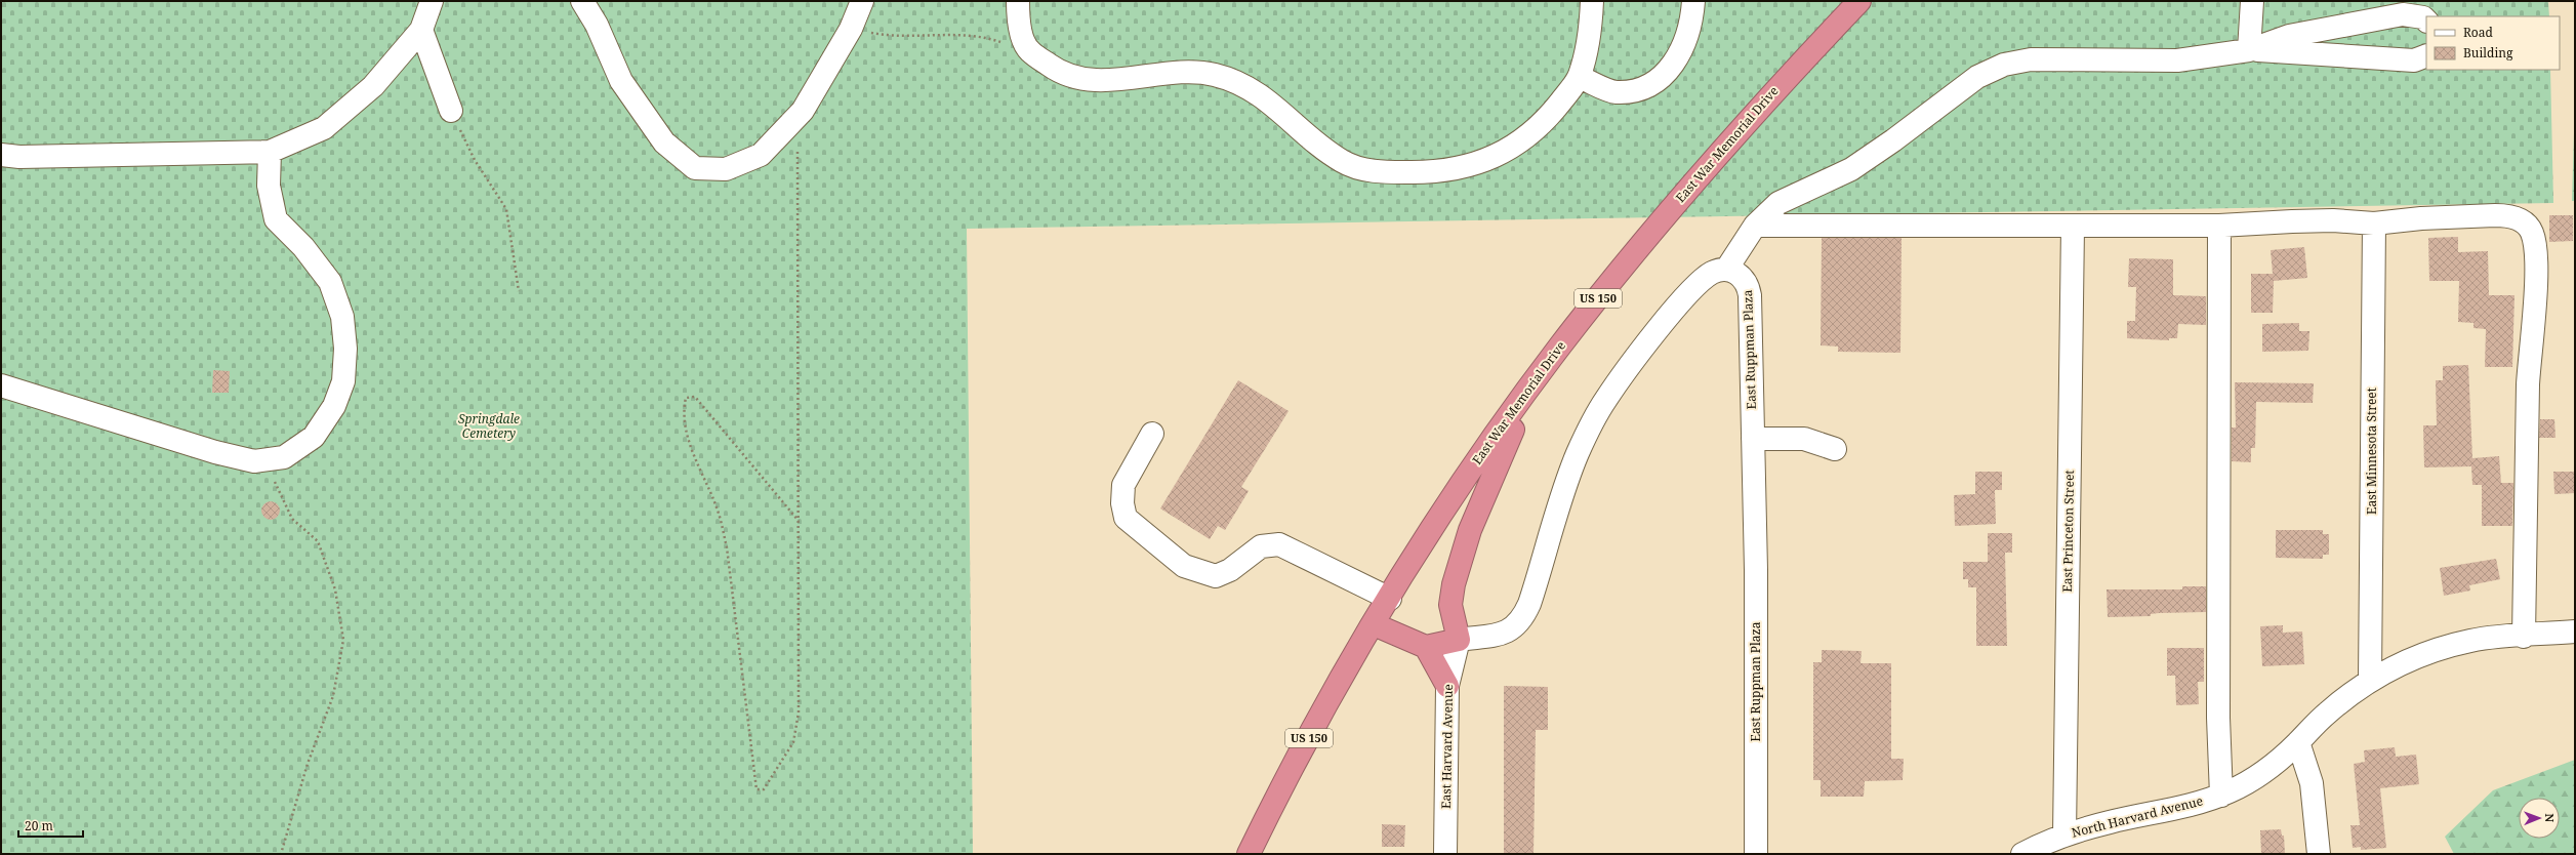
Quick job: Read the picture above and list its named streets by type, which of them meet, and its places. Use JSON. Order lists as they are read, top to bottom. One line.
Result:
{"streets":{"highway":["East War Memorial Drive","US 150"],"street":["East Ruppman Plaza","East Minnesota Street","East Princeton Street","East Harvard Avenue","North Harvard Avenue"]},"crossings":[["East Minnesota Street","North Harvard Avenue"],["East Princeton Street","North Harvard Avenue"]],"parks":["Springdale Cemetery"],"legend":["Road","Building"],"scale_bar":"20 m","north":"right"}
